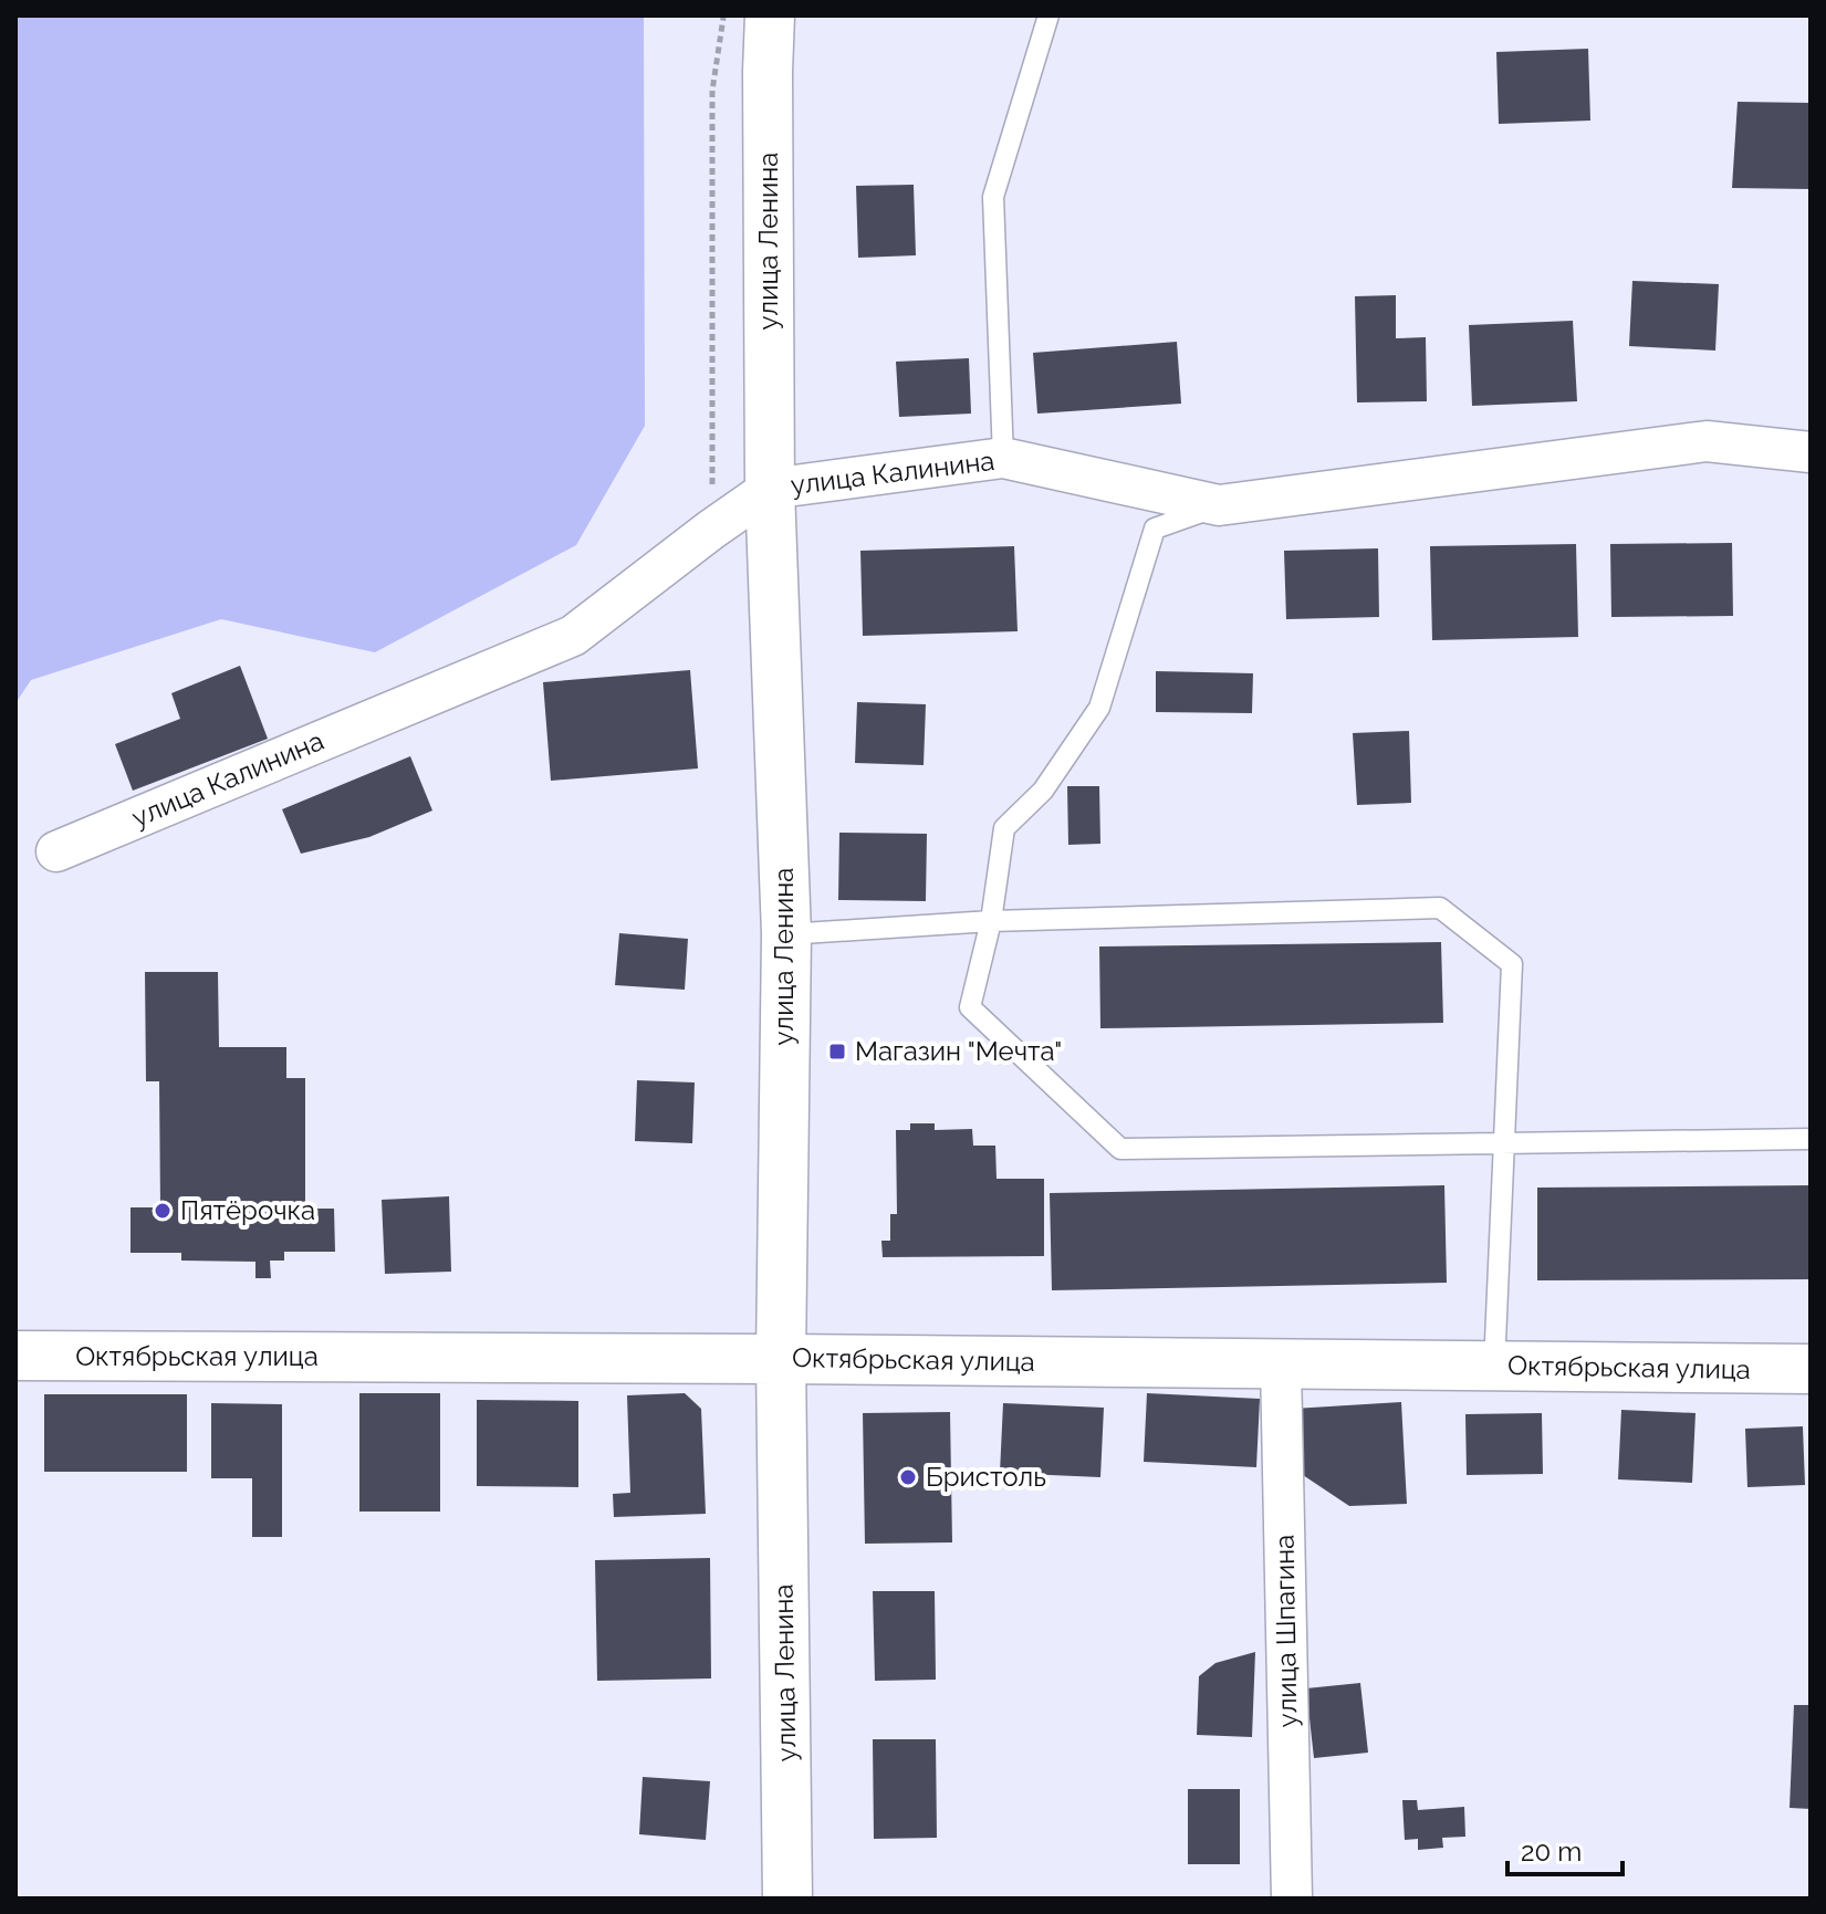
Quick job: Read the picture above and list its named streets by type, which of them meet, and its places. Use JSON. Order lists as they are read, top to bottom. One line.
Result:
{"streets":{"street":["улица Ленина","улица Калинина","Октябрьская улица","улица Шпагина"]},"crossings":[["улица Ленина","улица Калинина"],["улица Ленина","Октябрьская улица"],["Октябрьская улица","улица Шпагина"]],"places":{"transit":["Магазин \"Мечта\""],"other":["Пятёрочка","Бристоль"]},"scale_bar":"20 m"}
